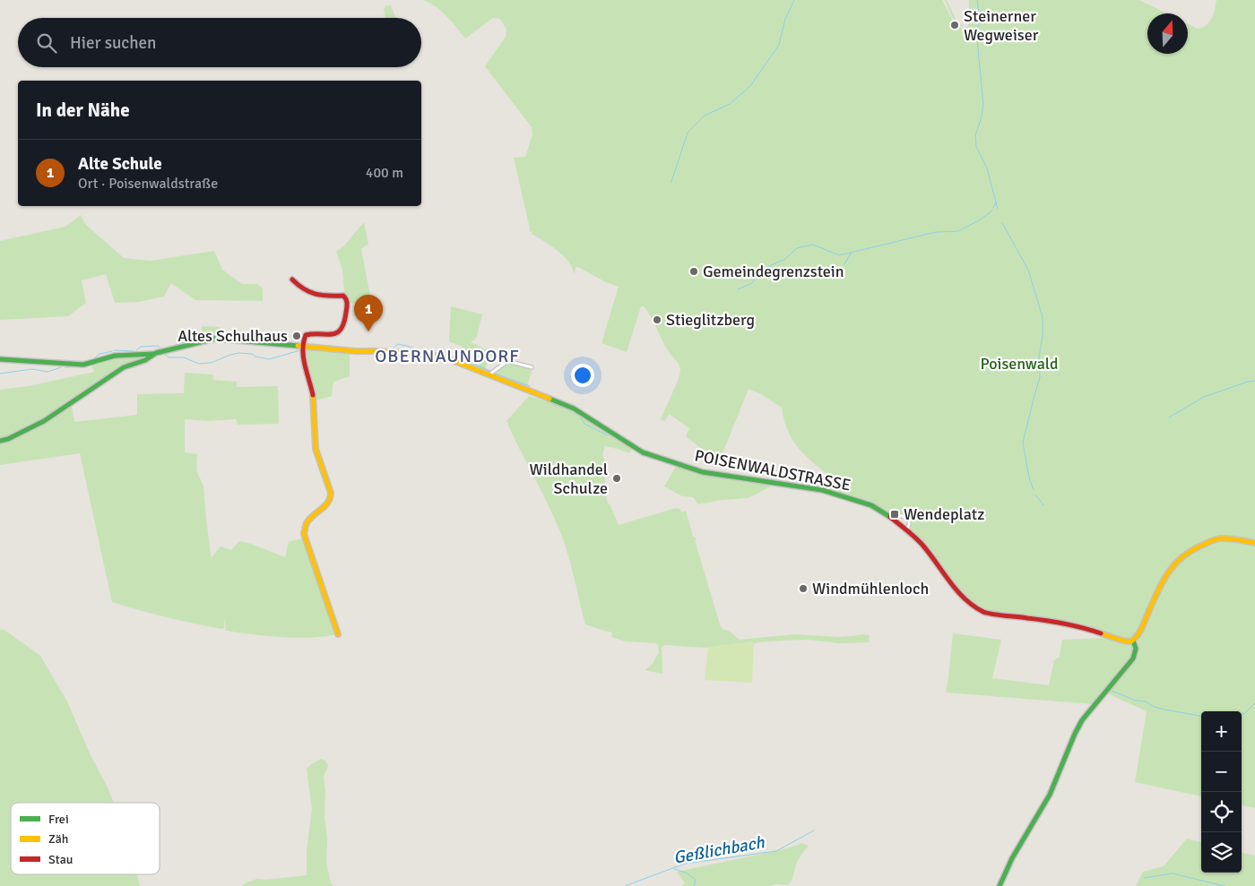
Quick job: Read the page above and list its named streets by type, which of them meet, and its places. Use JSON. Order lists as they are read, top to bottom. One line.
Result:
{"streets":{"street":["POISENWALDSTRASSE"]},"districts":["OBERNAUNDORF"],"water":["Geßlichbach"],"parks":["Poisenwald"],"places":{"other":["Steinerner Wegweiser","Gemeindegrenzstein","Stieglitzberg","Altes Schulhaus","Wildhandel Schulze","Windmühlenloch"],"transit":["Wendeplatz"]},"legend":["Frei","Zäh","Stau"],"north":"top","page":{"search":"Hier suchen","heading":"In der Nähe","list":[{"mark":"1","name":"Alte Schule","note":"Ort · Poisenwaldstraße","value":"400 m"}],"pins":"1","map_buttons":["+","−"]}}
